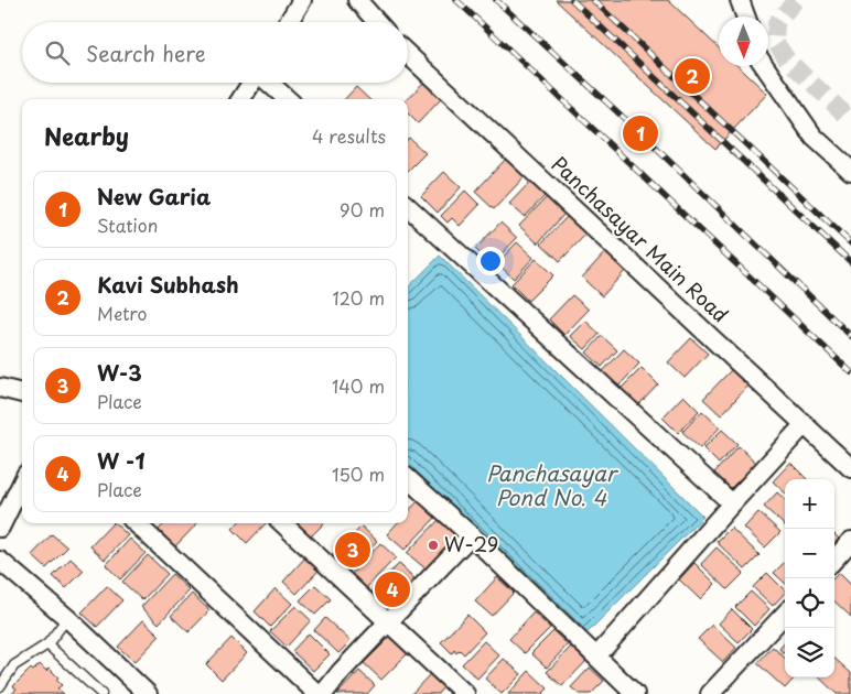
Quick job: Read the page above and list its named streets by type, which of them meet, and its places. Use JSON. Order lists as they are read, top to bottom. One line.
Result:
{"streets":{"street":["Panchasayar Main Road"]},"water":["Panchasayar Pond No. 4"],"places":["W-29"],"north":"bottom","page":{"search":"Search here","pins":["2","1","3","4"],"heading":["Nearby","4 results"],"list":[{"mark":"1","name":"New Garia","note":"Station","value":"90 m"},{"mark":"2","name":"Kavi Subhash","note":"Metro","value":"120 m"},{"mark":"3","name":"W-3","note":"Place","value":"140 m"},{"mark":"4","name":"W -1","note":"Place","value":"150 m"}],"map_buttons":["+","−"]}}
